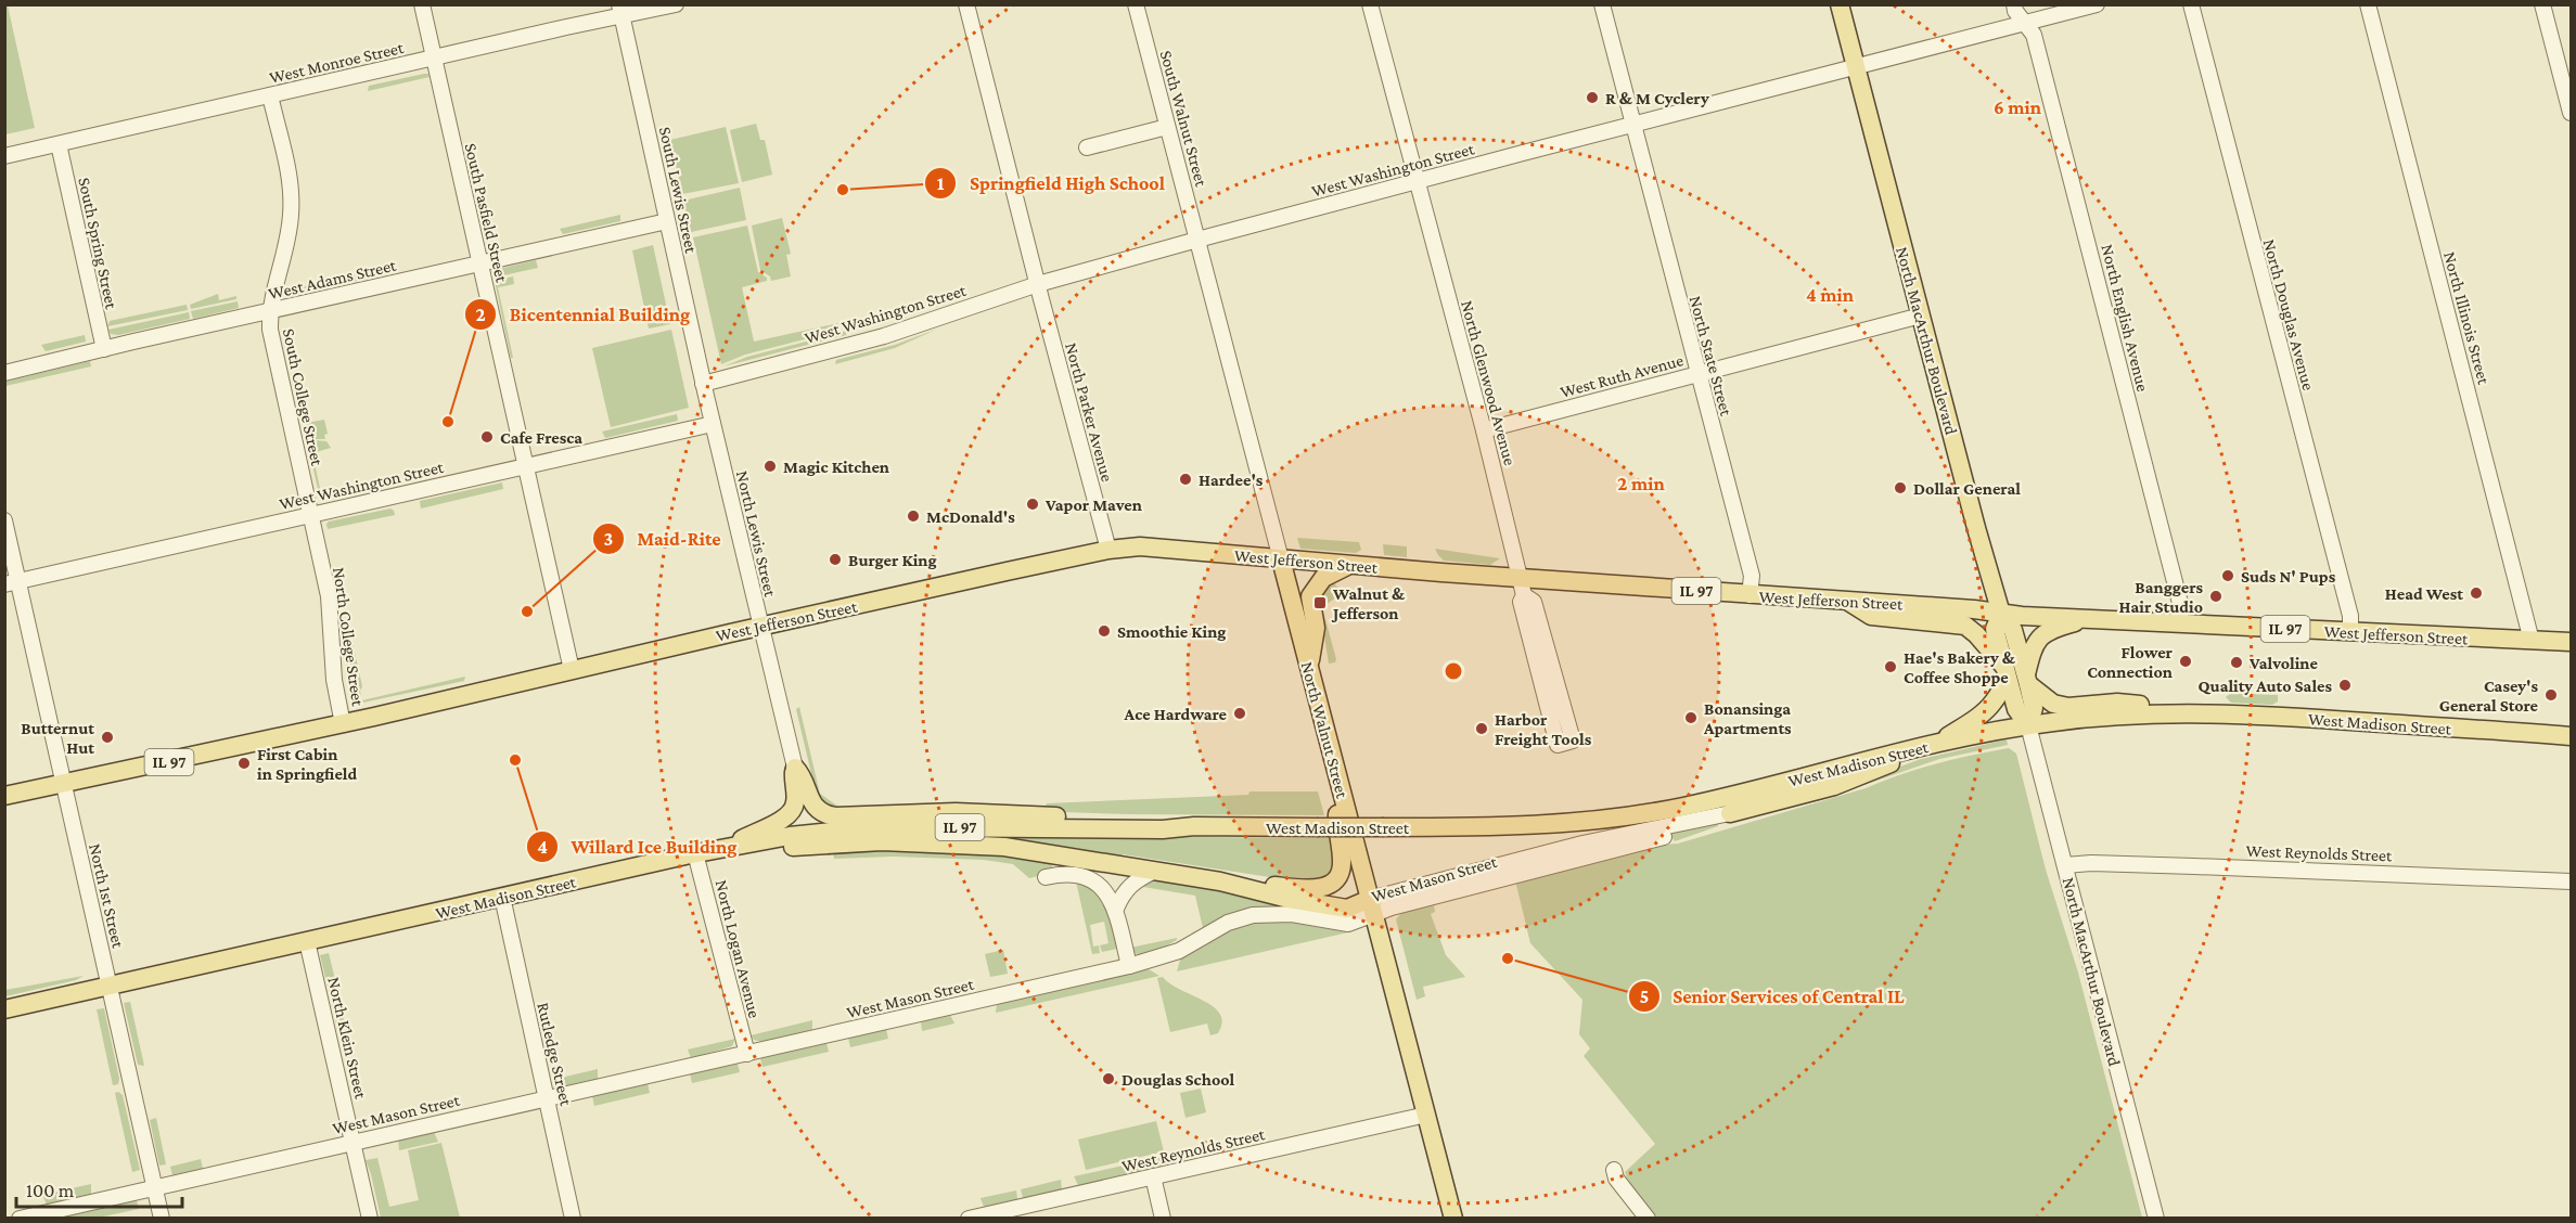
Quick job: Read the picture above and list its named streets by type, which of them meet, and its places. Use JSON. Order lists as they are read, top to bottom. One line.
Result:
{"streets":{"main road":["North MacArthur Boulevard","West Jefferson Street","IL 97","West Madison Street","North Walnut Street"],"street":["West Monroe Street","South Walnut Street","West Washington Street","South Lewis Street","South Pasfield Street","South Spring Street","West Adams Street","North Douglas Avenue","North English Avenue","North Illinois Street","North State Street","West Ruth Avenue","North Glenwood Avenue","South College Street","North Parker Avenue","North Lewis Street","North College Street","West Reynolds Street","West Mason Street","North 1st Street","North Logan Avenue","North Klein Street","Rutledge Street"]},"crossings":[["West Monroe Street","South Lewis Street"],["West Monroe Street","South Pasfield Street"],["West Monroe Street","South Spring Street"],["West Monroe Street","South College Street"],["South Walnut Street","West Washington Street"],["South Walnut Street","North Walnut Street"],["West Washington Street","South Lewis Street"],["West Washington Street","South Pasfield Street"],["West Washington Street","North English Avenue"],["West Washington Street","North MacArthur Boulevard"],["West Washington Street","North State Street"],["West Washington Street","North Glenwood Avenue"],["West Washington Street","South College Street"],["West Washington Street","North Parker Avenue"],["West Washington Street","North Lewis Street"],["West Washington Street","North College Street"],["West Washington Street","North Walnut Street"],["West Washington Street","North 1st Street"],["South Lewis Street","West Adams Street"],["South Lewis Street","North Lewis Street"],["South Pasfield Street","West Adams Street"],["South Pasfield Street","West Jefferson Street"],["South Spring Street","West Adams Street"],["West Adams Street","South College Street"],["North Douglas Avenue","West Jefferson Street"],["North English Avenue","West Jefferson Street"],["North Illinois Street","West Jefferson Street"],["North MacArthur Boulevard","West Ruth Avenue"],["North MacArthur Boulevard","West Jefferson Street"],["North MacArthur Boulevard","West Madison Street"],["North MacArthur Boulevard","West Reynolds Street"],["North State Street","West Ruth Avenue"],["North State Street","West Jefferson Street"],["West Ruth Avenue","North Glenwood Avenue"],["North Glenwood Avenue","West Jefferson Street"],["South College Street","North College Street"],["North Parker Avenue","West Jefferson Street"],["North Lewis Street","West Jefferson Street"],["West Jefferson Street","IL 97"],["West Jefferson Street","North College Street"],["West Jefferson Street","North Walnut Street"],["West Jefferson Street","North 1st Street"],["IL 97","West Madison Street"],["IL 97","North 1st Street"],["West Madison Street","North 1st Street"],["West Madison Street","North Logan Avenue"],["West Madison Street","North Klein Street"],["West Madison Street","Rutledge Street"],["North Walnut Street","West Reynolds Street"],["North Walnut Street","West Mason Street"],["West Mason Street","North 1st Street"],["West Mason Street","North Logan Avenue"],["West Mason Street","North Klein Street"],["West Mason Street","Rutledge Street"]],"places":{"other":["R & M Cyclery","Springfield High School","Bicentennial Building","Cafe Fresca","Magic Kitchen","Hardee's","Dollar General","Vapor Maven","McDonald's","Burger King","Suds N' Pups","Head West","Banggers Hair Studio","Maid-Rite","Smoothie King","Flower Connection","Valvoline","Hae's Bakery & Coffee Shoppe","Quality Auto Sales","Casey's General Store","Ace Hardware","Bonansinga Apartments","Harbor Freight Tools","Butternut Hut","Willard Ice Building","First Cabin in Springfield","Senior Services of Central IL","Douglas School"],"transit":["Walnut & Jefferson"]},"scale_bar":"100 m","rings":["6 min","4 min","2 min"]}
